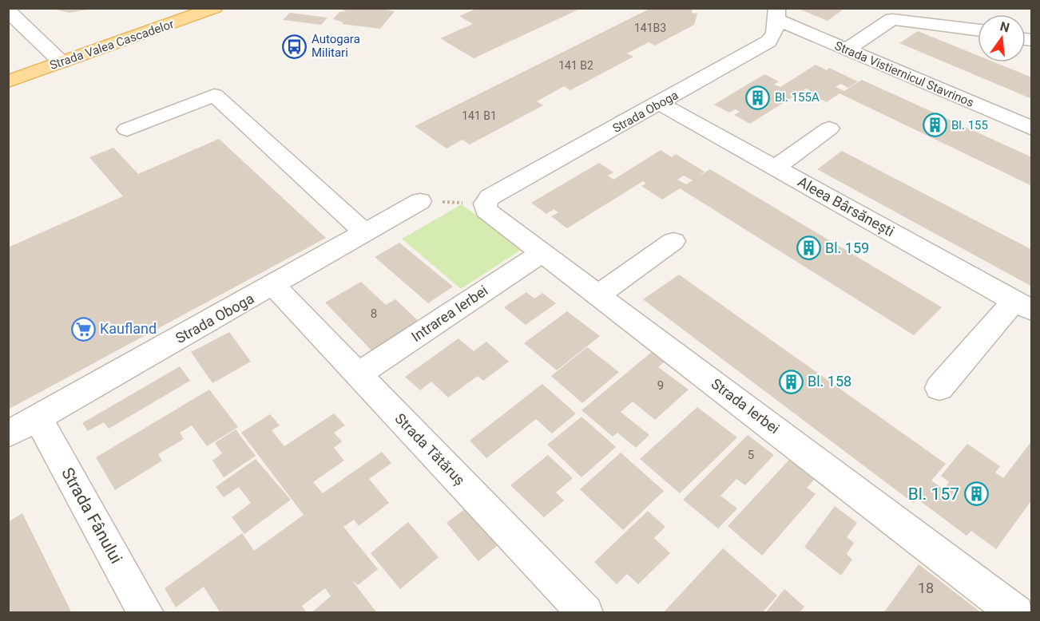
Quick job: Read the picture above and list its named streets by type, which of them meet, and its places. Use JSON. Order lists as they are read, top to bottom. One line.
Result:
{"streets":{"main road":["Strada Valea Cascadelor"],"street":["Strada Vistiernicul Stavrinos","Strada Oboga","Aleea Bârsănești","Intrarea Ierbei","Strada Ierbei","Strada Tătăruș","Strada Fânului"]},"crossings":[["Strada Vistiernicul Stavrinos","Strada Oboga"],["Strada Oboga","Aleea Bârsănești"],["Strada Oboga","Strada Ierbei"],["Strada Oboga","Strada Tătăruș"],["Strada Oboga","Strada Fânului"],["Intrarea Ierbei","Strada Ierbei"],["Intrarea Ierbei","Strada Tătăruș"]],"places":{"bus stop":["Autogara Militari"],"building":["Bl. 155A","Bl. 155","Bl. 159","Bl. 158","Bl. 157"],"supermarket":["Kaufland"]},"house_numbers":["141B3","141 B2","141 B1","8","9","5","18"],"north":"top"}
